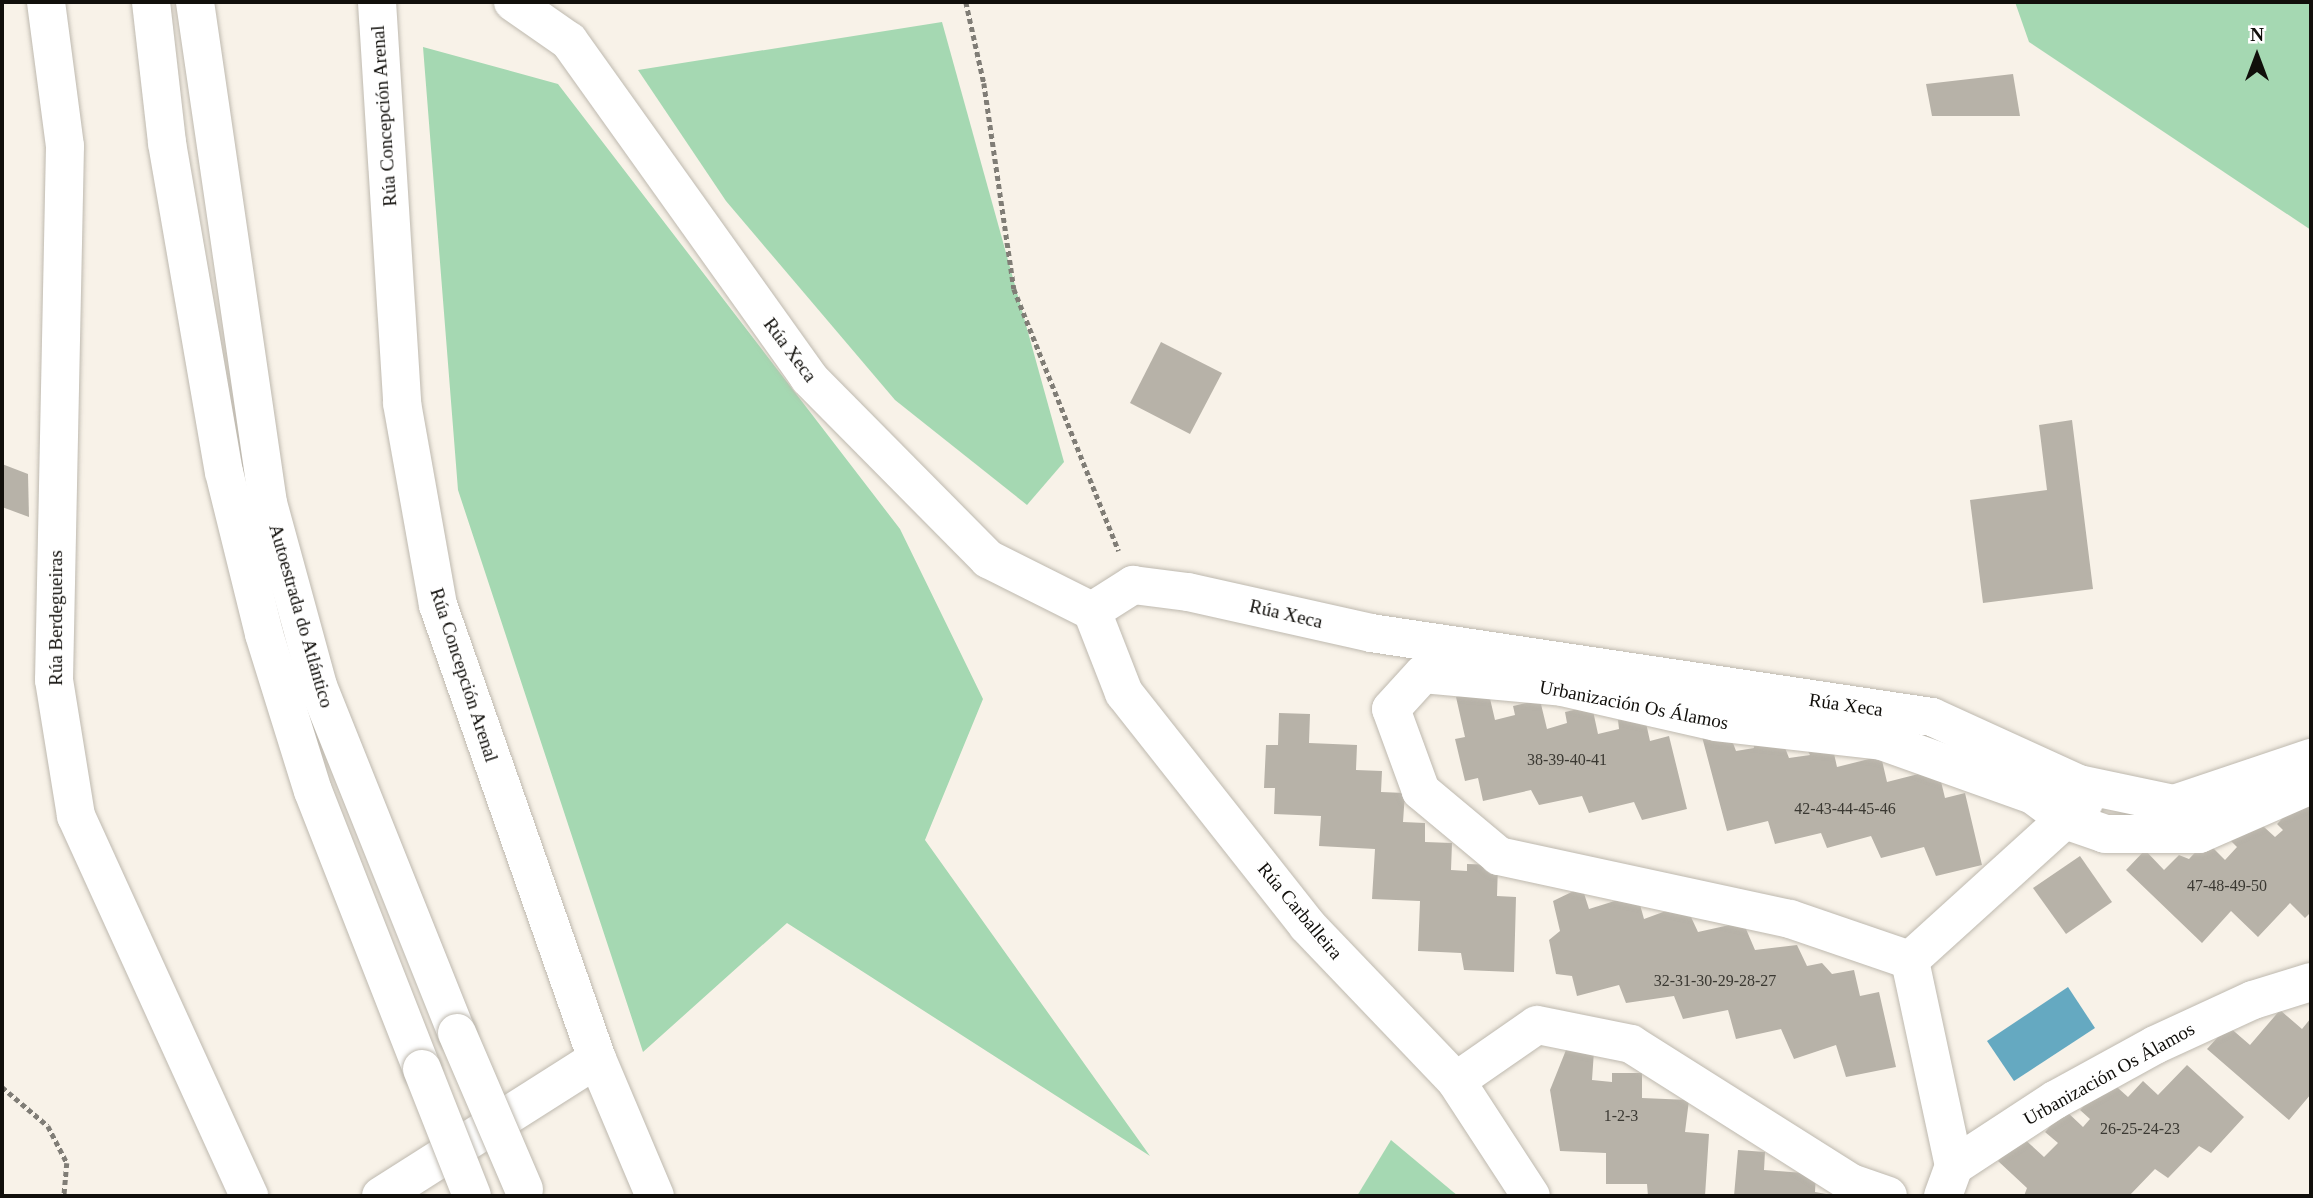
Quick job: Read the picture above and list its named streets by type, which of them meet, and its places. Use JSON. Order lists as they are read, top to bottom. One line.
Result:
{"streets":{"main road":["Rúa Concepción Arenal","Rúa Xeca","Autoestrada do Atlántico","Rúa Berdegueiras","Urbanización Os Álamos","Rúa Carballeira"]},"crossings":[["Rúa Xeca","Rúa Carballeira"]],"house_numbers":["38-39-40-41","42-43-44-45-46","47-48-49-50","32-31-30-29-28-27","1-2-3","26-25-24-23"],"north":"top"}
